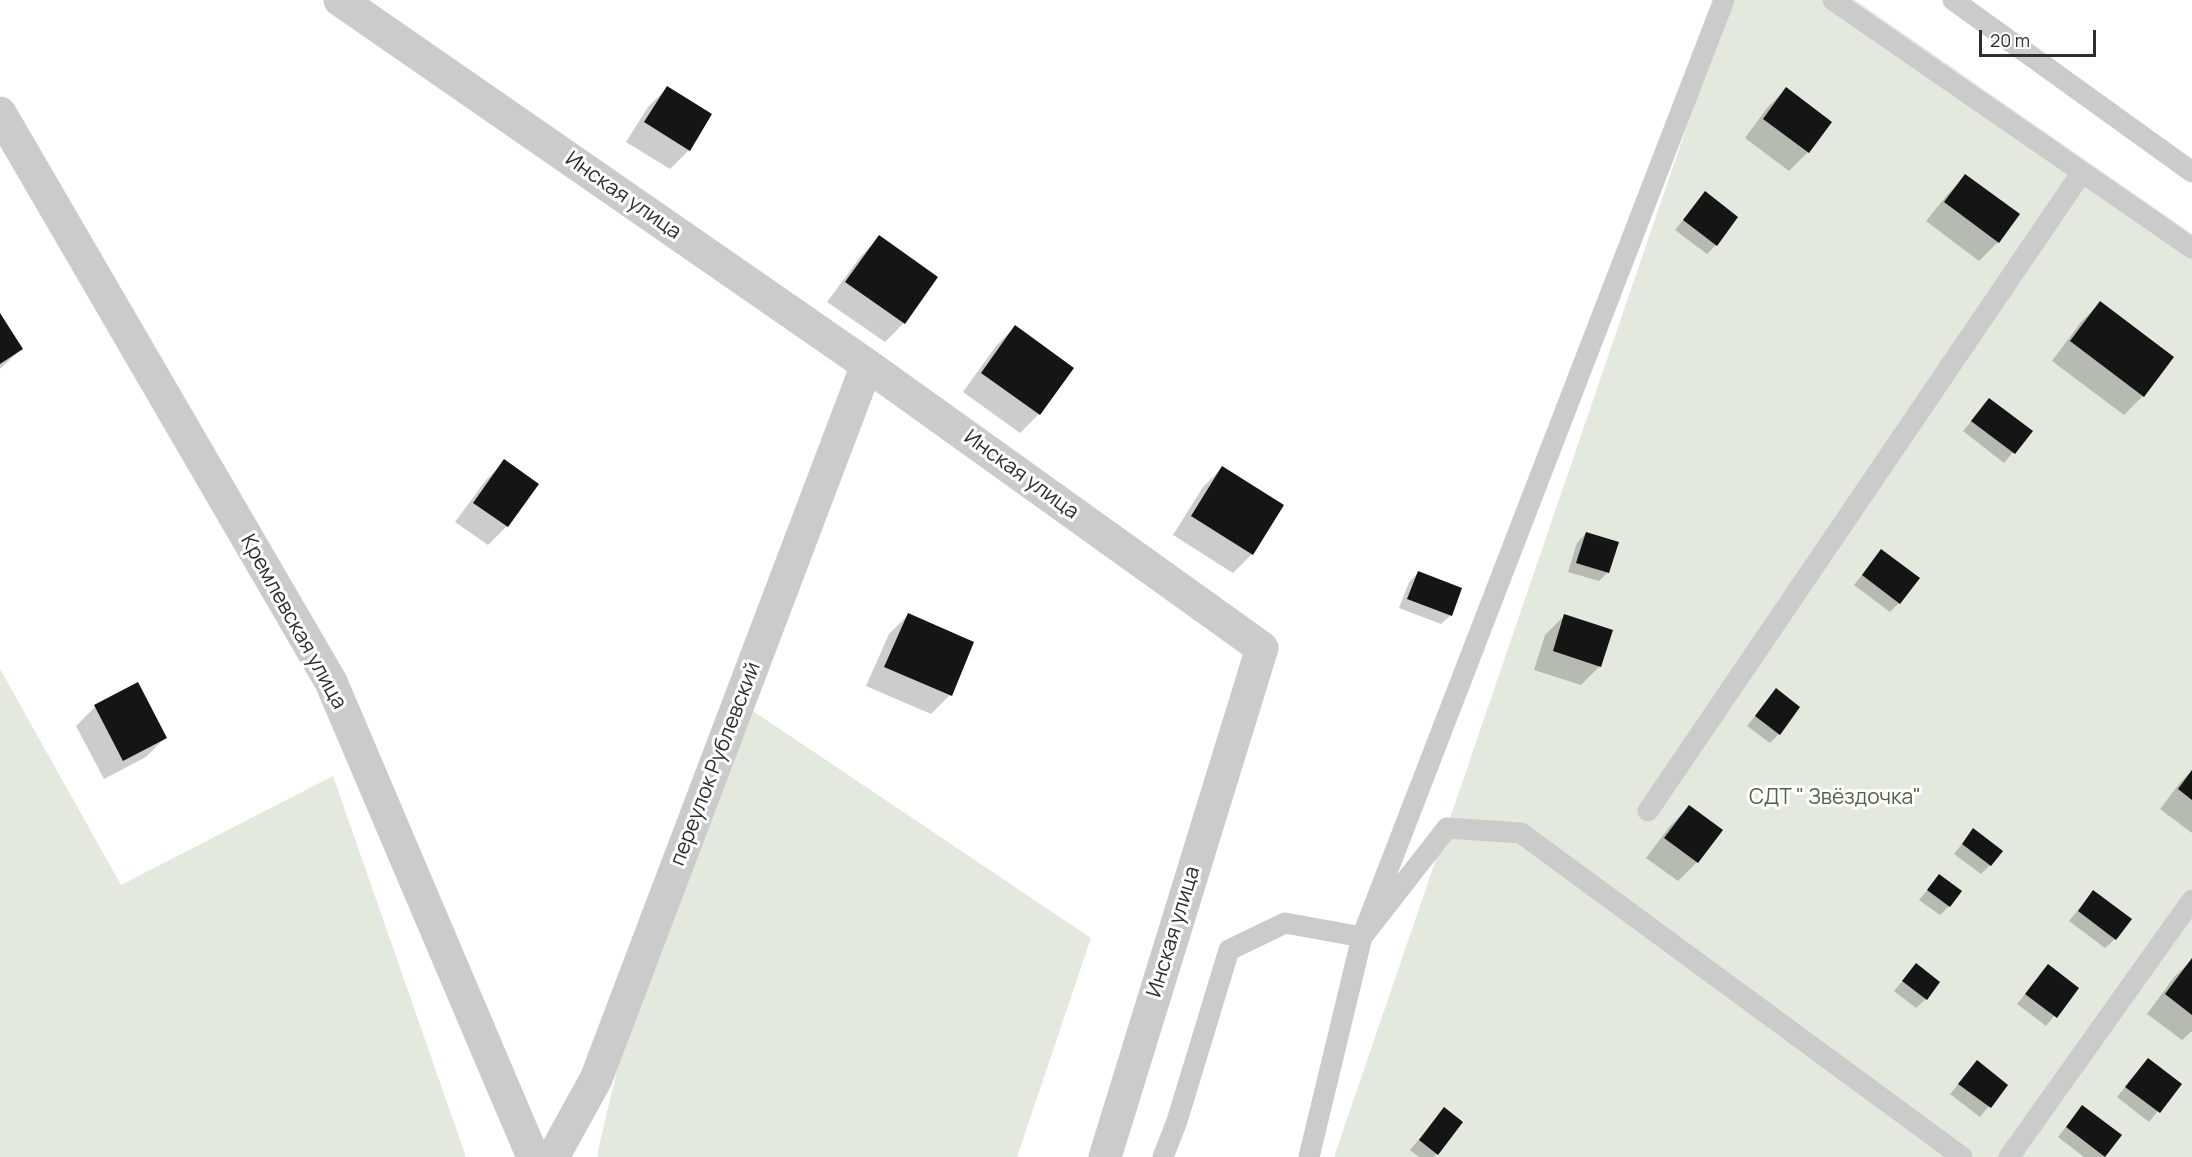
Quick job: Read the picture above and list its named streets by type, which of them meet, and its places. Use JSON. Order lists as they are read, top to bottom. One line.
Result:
{"streets":{"street":["Инская улица","Кремлевская улица","переулок Рублевский"]},"crossings":[["Инская улица","переулок Рублевский"]],"parks":["СДТ \" Звёздочка\""],"scale_bar":"20 m"}
